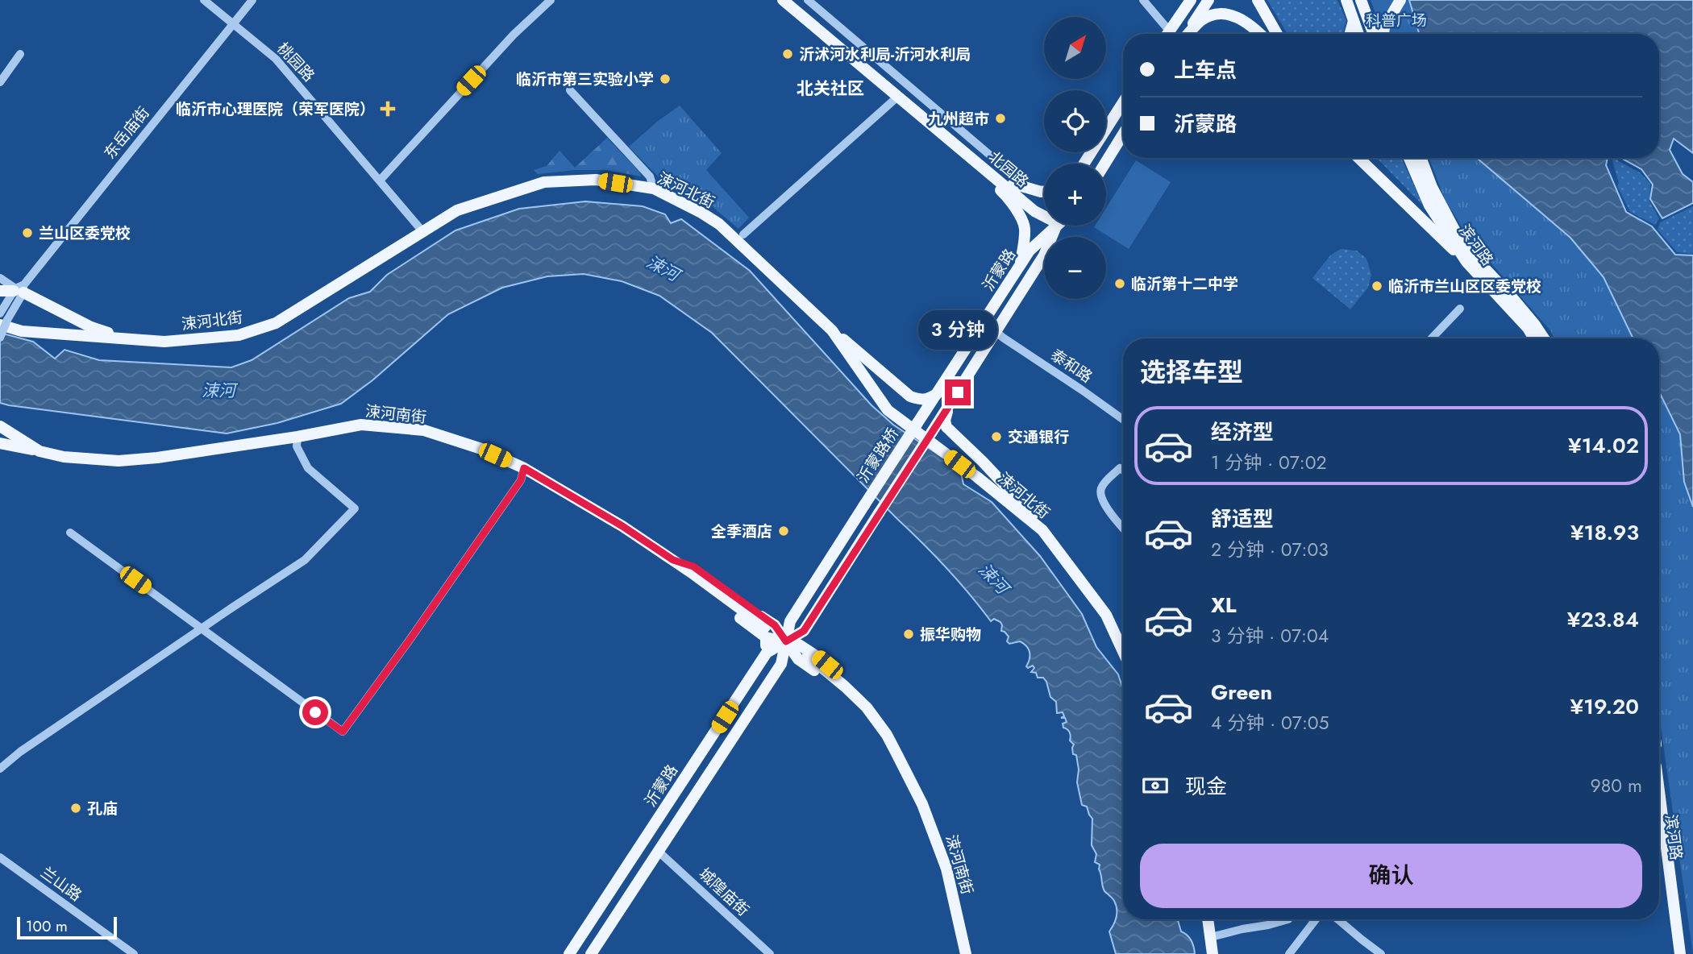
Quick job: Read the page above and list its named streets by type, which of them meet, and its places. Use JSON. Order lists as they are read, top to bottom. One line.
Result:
{"streets":{"main road":["北园路","涑河北街","滨河路","沂蒙路","涑河南街","沂蒙路桥"],"street":["桃园路","东岳庙街","泰和路","兰山路","城隍庙街"]},"crossings":[["桃园路","东岳庙街"],["桃园路","涑河北街"],["东岳庙街","涑河北街"],["沂蒙路","泰和路"],["沂蒙路","沂蒙路桥"]],"districts":["北关社区"],"water":["涑河"],"parks":["科普广场"],"places":{"other":["沂沭河水利局-沂河水利局","临沂市第三实验小学","九州超市","兰山区委党校","临沂第十二中学","临沂市兰山区区委党校","交通银行","全季酒店","振华购物","孔庙"],"health":["临沂市心理医院（荣军医院）"]},"scale_bar":"100 m","north":"top right","page":{"map_buttons":["+","−"],"banner":["上车点","沂蒙路"],"bubble":"3 分钟","heading":"选择车型","list":[{"name":"经济型","note":"1 分钟 · 07:02","value":"¥14.02"},{"name":"舒适型","note":"2 分钟 · 07:03","value":"¥18.93"},{"name":"XL","note":"3 分钟 · 07:04","value":"¥23.84"},{"name":"Green","note":"4 分钟 · 07:05","value":"¥19.20"}],"pay":["现金","980 m"],"buttons":"确认","scale":"100 m"}}
